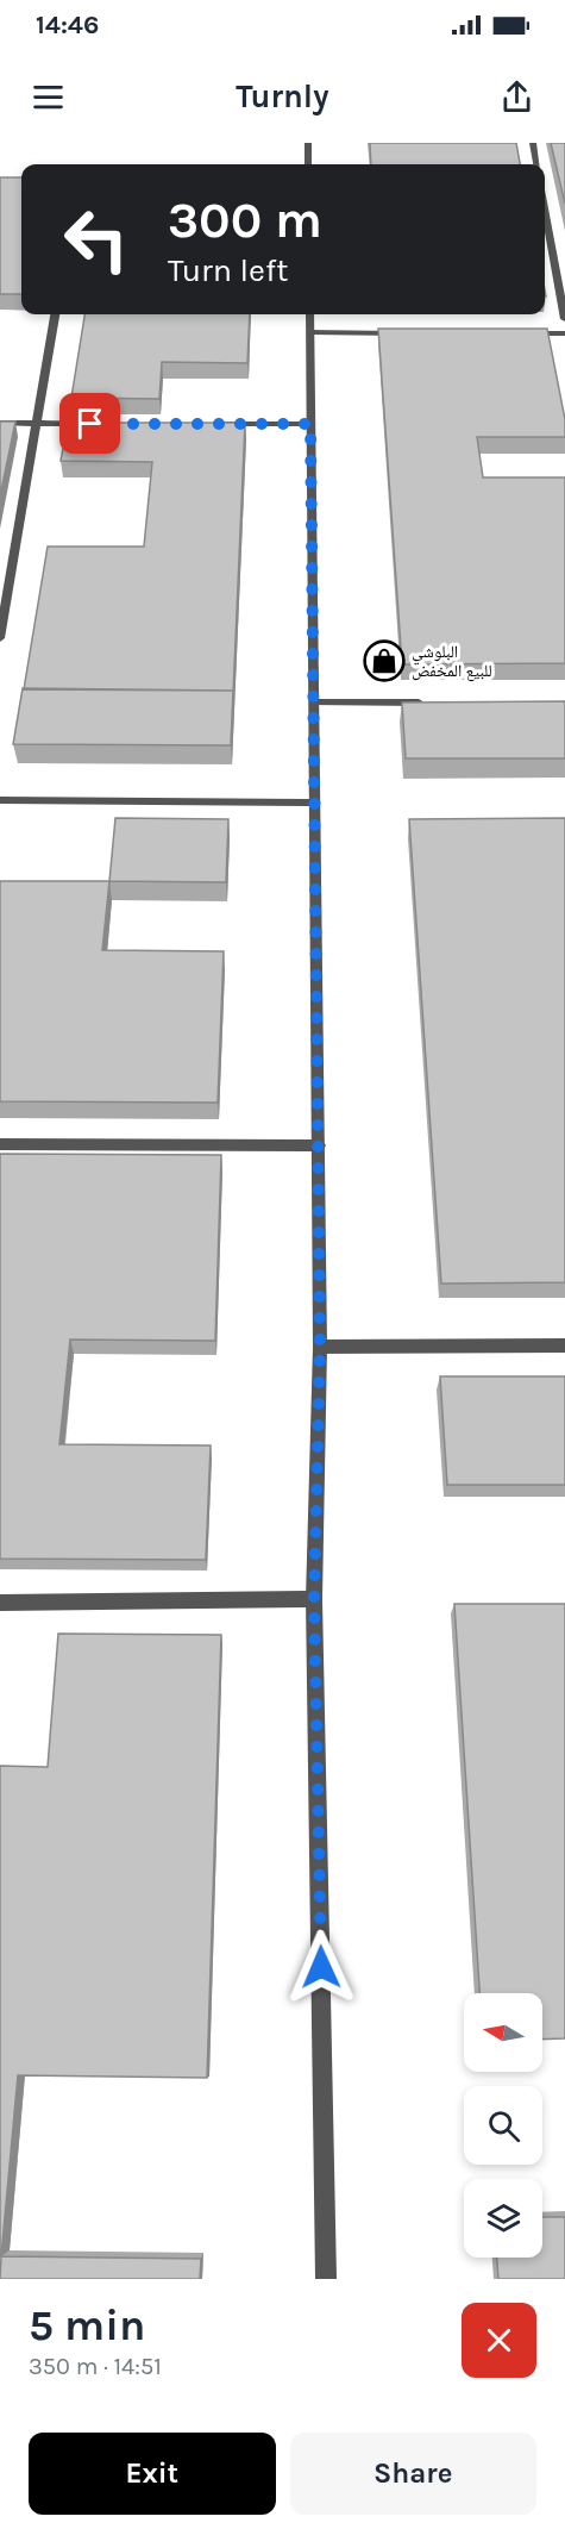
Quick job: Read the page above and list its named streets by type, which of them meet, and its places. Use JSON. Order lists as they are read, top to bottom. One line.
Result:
{"places":{"shop":["البلوشي للبيع المخفض"]},"north":"left","page":{"status":"14:46","header":"Turnly","turn":["300 m","Turn left"],"heading":["5 min","350 m · 14:51"],"buttons":["Exit","Share"]}}
